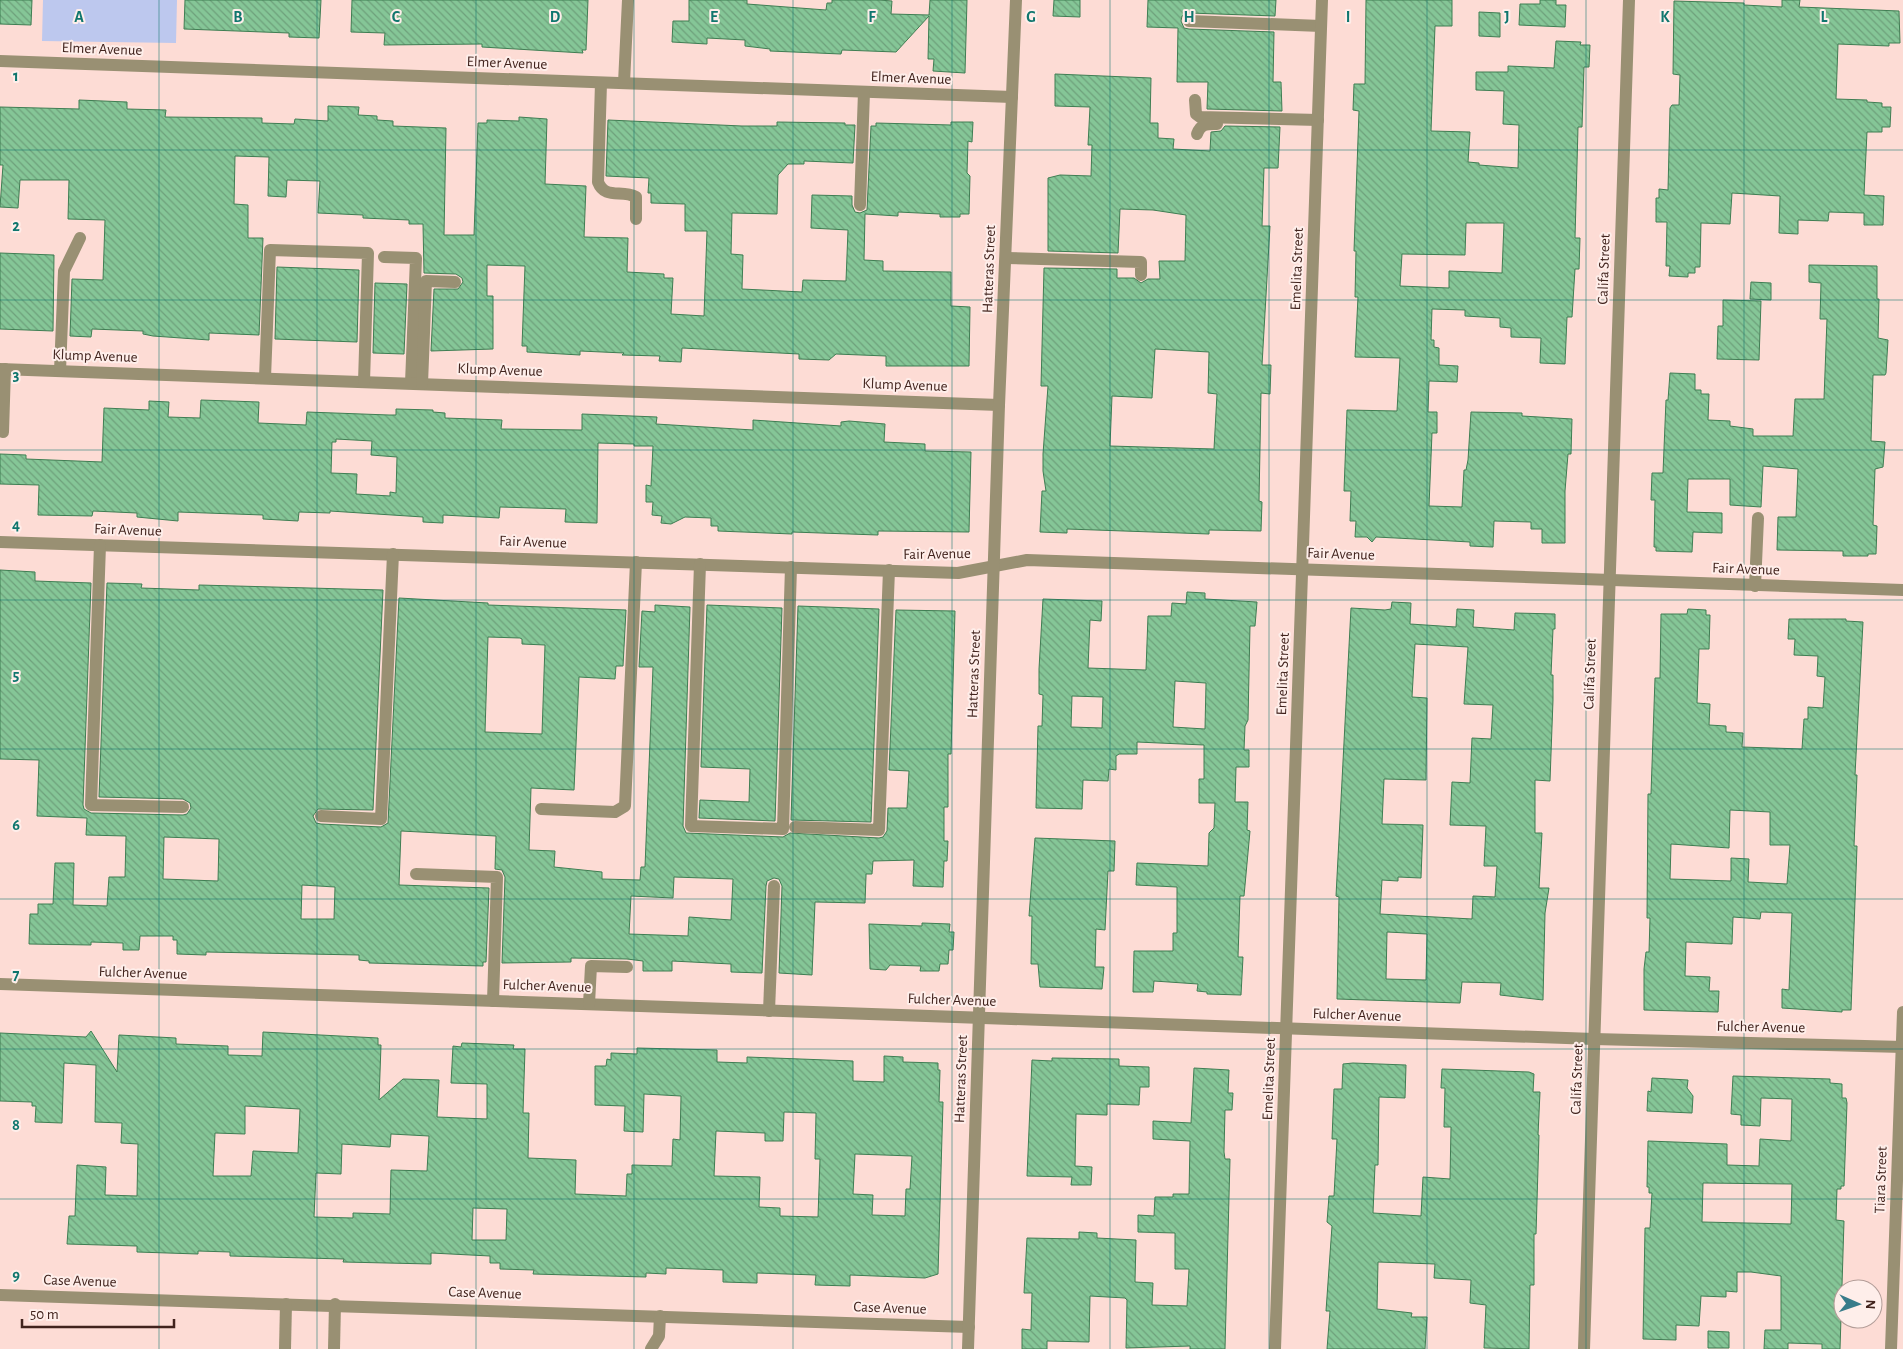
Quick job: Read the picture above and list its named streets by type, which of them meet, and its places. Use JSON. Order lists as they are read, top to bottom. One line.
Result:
{"streets":{"street":["Elmer Avenue","Hatteras Street","Emelita Street","Califa Street","Klump Avenue","Fair Avenue","Fulcher Avenue","Tiara Street","Case Avenue"]},"crossings":[["Elmer Avenue","Hatteras Street"],["Hatteras Street","Klump Avenue"],["Hatteras Street","Fair Avenue"],["Hatteras Street","Fulcher Avenue"],["Hatteras Street","Case Avenue"],["Emelita Street","Fair Avenue"],["Emelita Street","Fulcher Avenue"],["Califa Street","Fair Avenue"],["Califa Street","Fulcher Avenue"],["Fulcher Avenue","Tiara Street"]],"scale_bar":"50 m","north":"right","grid":{"columns":["A","B","C","D","E","F","G","H","I","J","K","L"],"rows":["1","2","3","4","5","6","7","8","9"]}}
